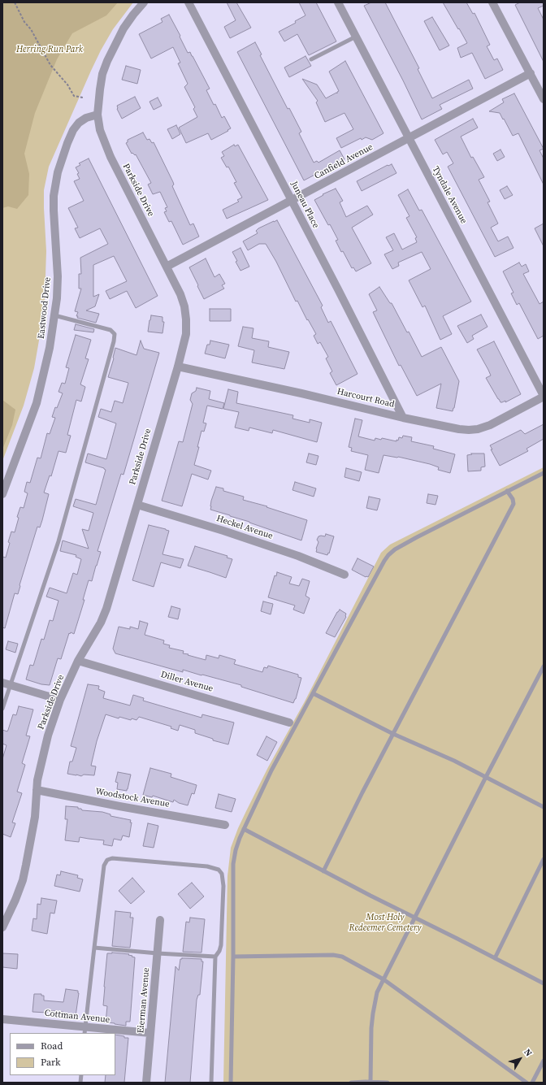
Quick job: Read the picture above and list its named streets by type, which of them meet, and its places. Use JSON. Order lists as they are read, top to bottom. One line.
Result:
{"streets":{"street":["Canfield Avenue","Parkside Drive","Tyndale Avenue","Juneau Place","Eastwood Drive","Harcourt Road","Heckel Avenue","Diller Avenue","Woodstock Avenue","Eierman Avenue","Cottman Avenue"]},"crossings":[["Canfield Avenue","Parkside Drive"],["Canfield Avenue","Tyndale Avenue"],["Canfield Avenue","Juneau Place"],["Parkside Drive","Eastwood Drive"],["Parkside Drive","Harcourt Road"],["Parkside Drive","Heckel Avenue"],["Parkside Drive","Diller Avenue"],["Parkside Drive","Woodstock Avenue"],["Tyndale Avenue","Harcourt Road"],["Juneau Place","Harcourt Road"],["Eierman Avenue","Cottman Avenue"]],"parks":["Herring Run Park","Most Holy Redeemer Cemetery"],"legend":["Road","Park"],"north":"top right"}
